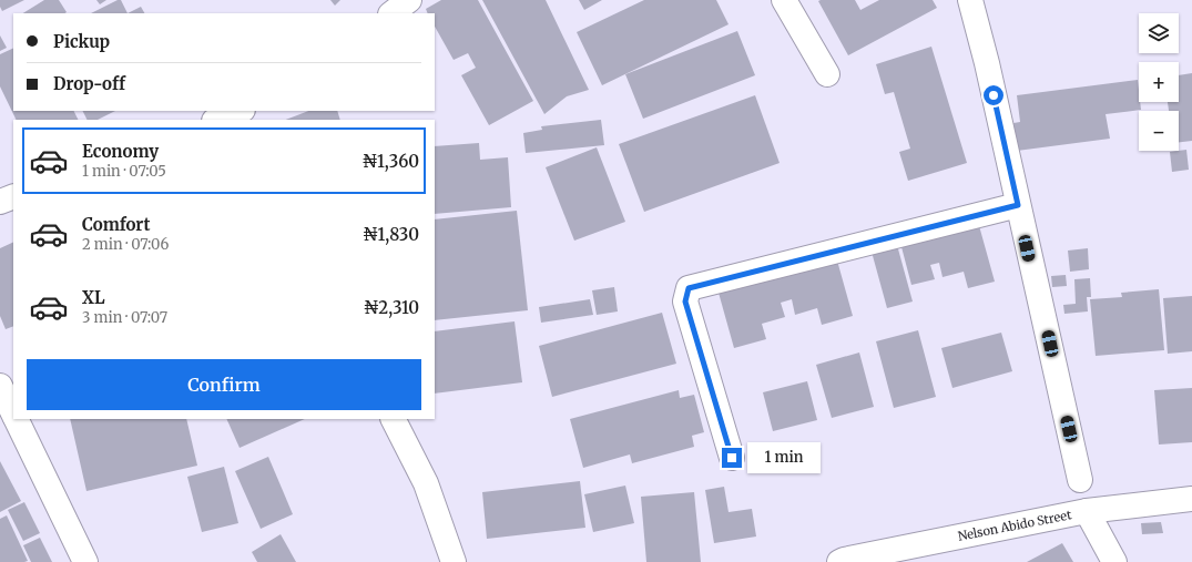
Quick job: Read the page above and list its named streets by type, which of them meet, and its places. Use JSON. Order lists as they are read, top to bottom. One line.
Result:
{"streets":{"street":["Nelson Abido Street"]},"page":{"map_buttons":["+","−"],"banner":["Pickup","Drop-off"],"list":[{"name":"Economy","note":"1 min · 07:05","value":"₦1,360"},{"name":"Comfort","note":"2 min · 07:06","value":"₦1,830"},{"name":"XL","note":"3 min · 07:07","value":"₦2,310"}],"buttons":"Confirm","bubble":"1 min"}}
